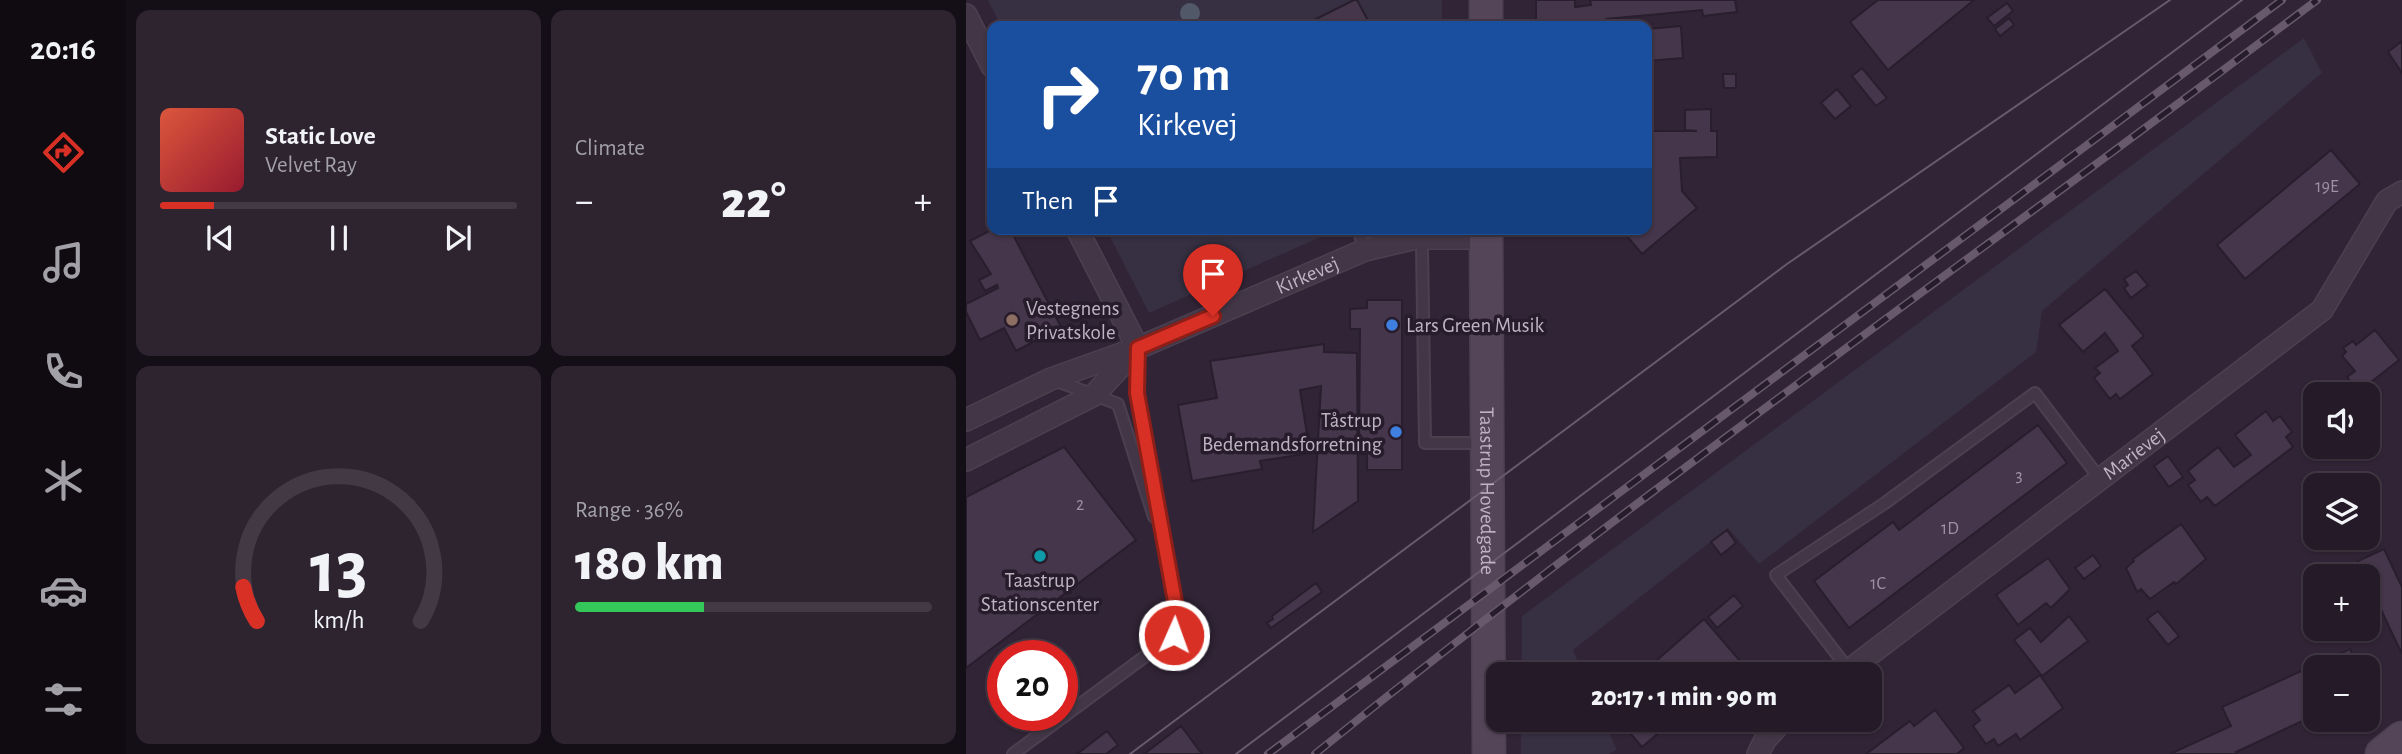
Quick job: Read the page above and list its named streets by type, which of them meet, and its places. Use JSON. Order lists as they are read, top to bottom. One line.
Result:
{"streets":{"street":["Kirkevej","Marievej","Taastrup Hovedgade"]},"places":["Vestegnens Privatskole","Lars Green Musik","Tåstrup Bedemandsforretning","Taastrup Stationscenter"],"house_numbers":["19E","3","2","1D","1C"],"page":{"tabs":"20:16","tile":["Climate",["Range · 36%","180 km"]],"turn":["70 m","Kirkevej"],"song":["Static Love","Velvet Ray"],"then":"Then","heat":["−","22°","+"],"map_buttons":["+","−"],"limit":"20","trip":"20:17 · 1 min · 90 m","gauge":["13","km/h"]}}
